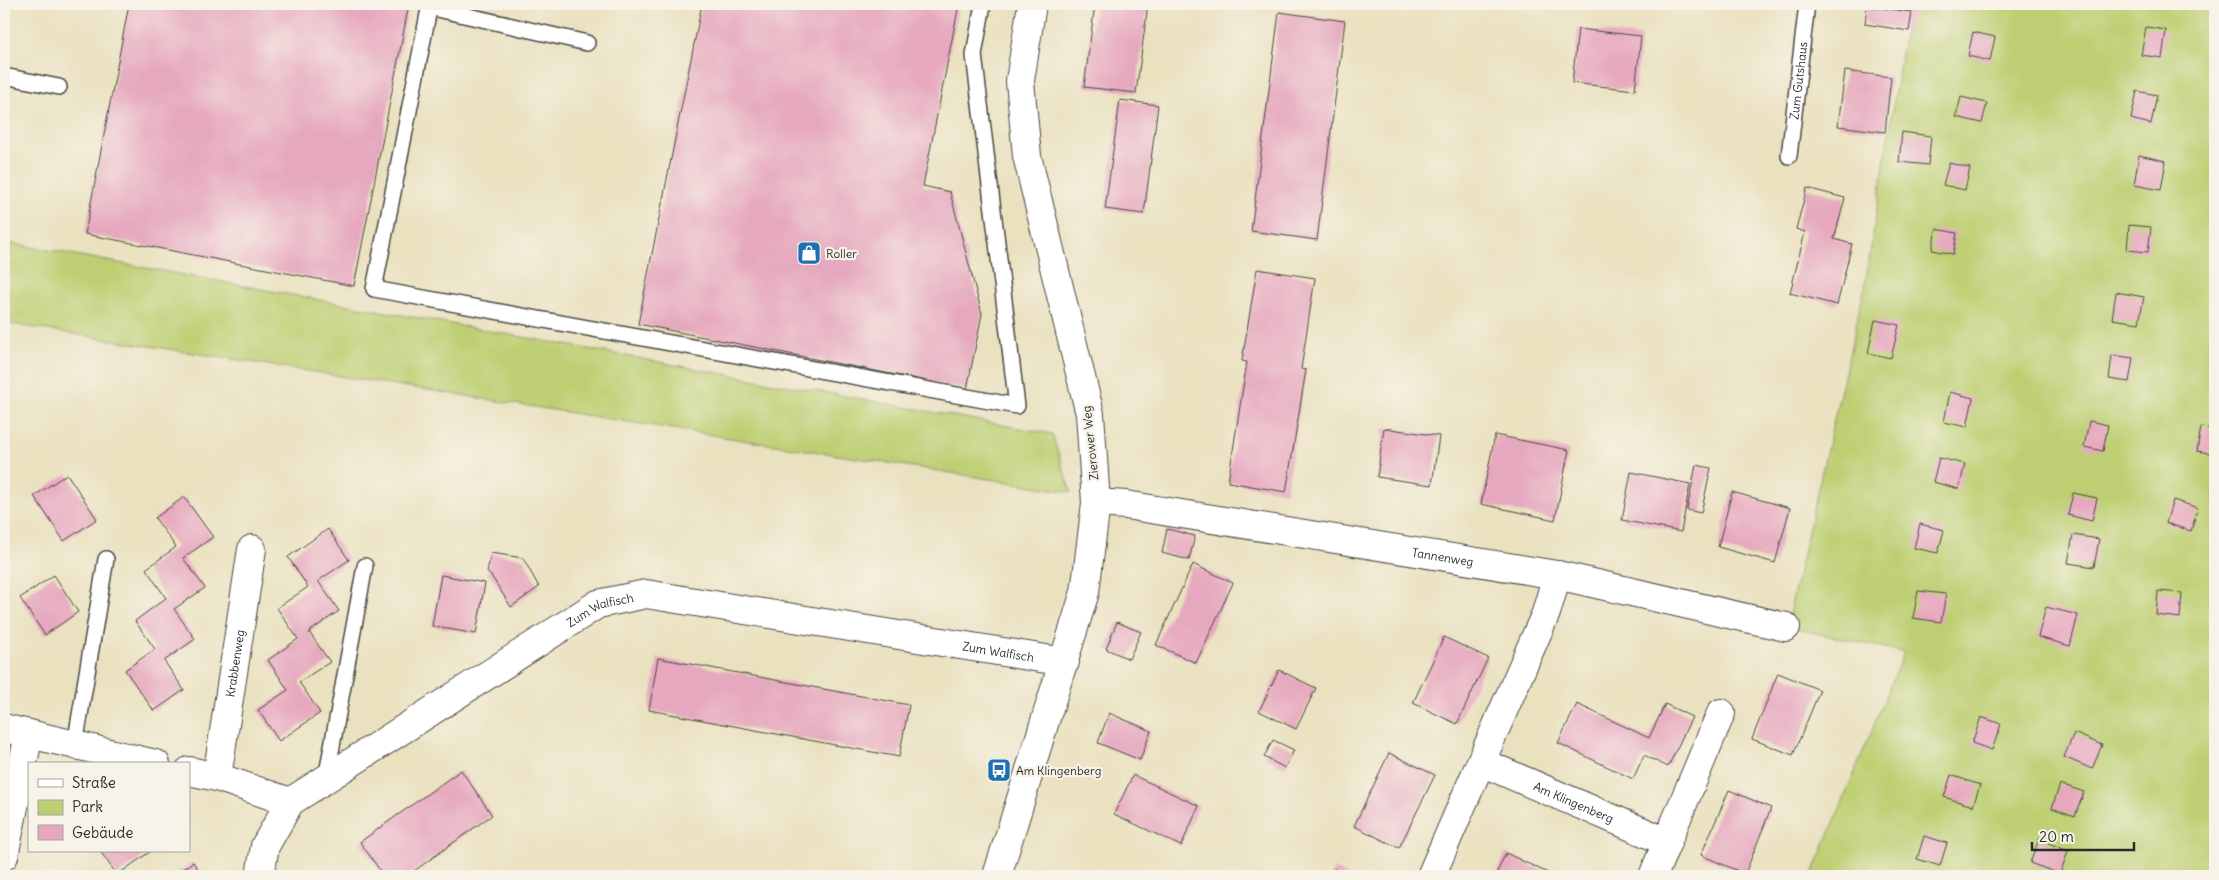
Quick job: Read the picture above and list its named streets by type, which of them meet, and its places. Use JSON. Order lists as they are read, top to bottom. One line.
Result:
{"streets":{"street":["Zierower Weg","Tannenweg","Zum Walfisch","Krabbenweg","Am Klingenberg"],"lane":["Zum Gutshaus"]},"crossings":[["Zierower Weg","Tannenweg"],["Zierower Weg","Zum Walfisch"]],"places":{"shop":["Roller"],"bus stop":["Am Klingenberg"]},"legend":["Straße","Park","Gebäude"],"scale_bar":"20 m"}
